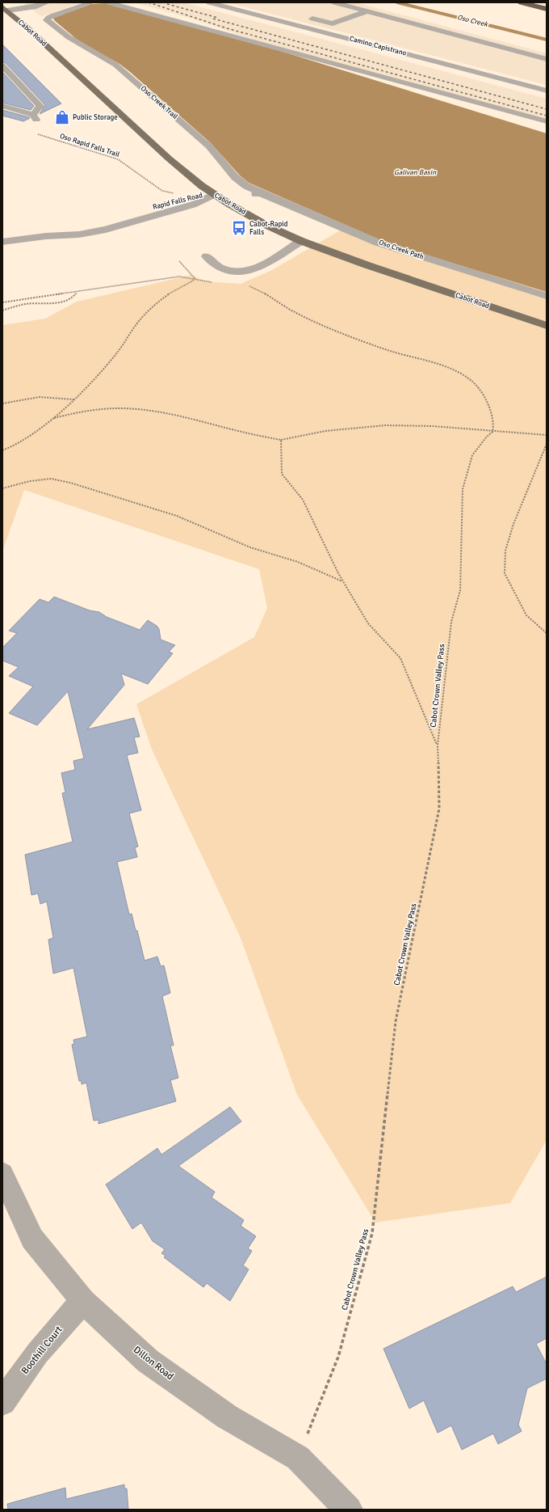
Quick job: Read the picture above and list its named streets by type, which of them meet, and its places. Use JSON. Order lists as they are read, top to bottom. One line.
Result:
{"streets":{"main road":["Cabot Road"],"street":["Camino Capistrano","Oso Creek Trail","Rapid Falls Road","Oso Creek Path","Boothill Court","Dillon Road"],"path":["Oso Rapid Falls Trail","Cabot Crown Valley Pass"]},"crossings":[["Cabot Road","Rapid Falls Road"],["Oso Creek Trail","Oso Creek Path"],["Oso Rapid Falls Trail","Rapid Falls Road"],["Cabot Crown Valley Pass","Dillon Road"],["Boothill Court","Dillon Road"]],"water":["Oso Creek","Galivan Basin"],"places":{"shop":["Public Storage"],"bus stop":["Cabot-Rapid Falls"]}}
